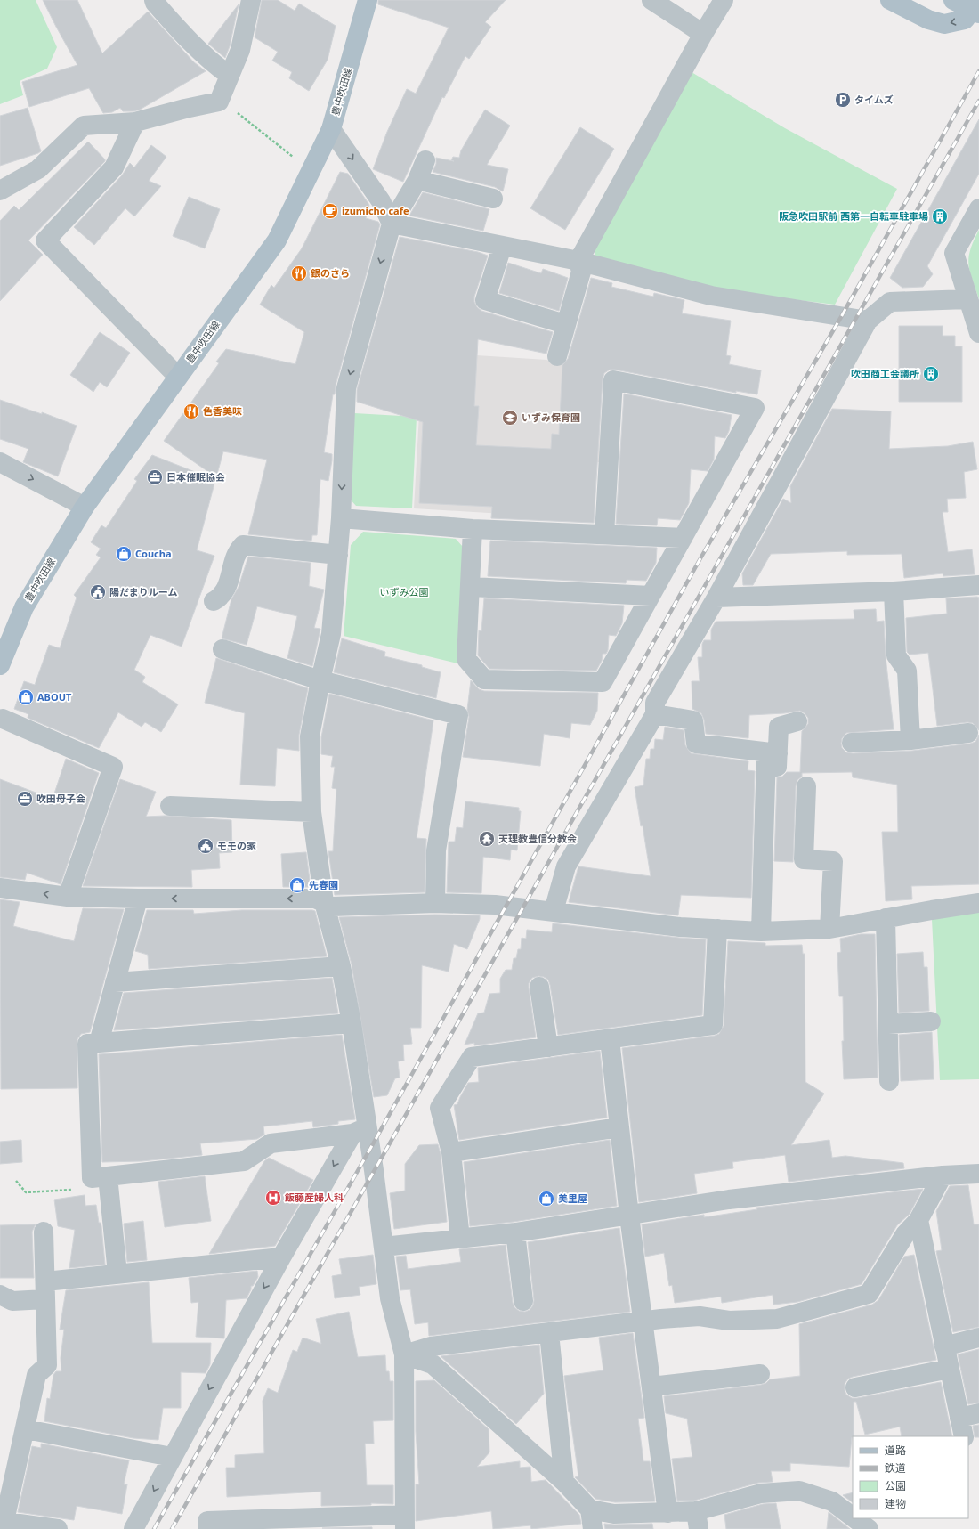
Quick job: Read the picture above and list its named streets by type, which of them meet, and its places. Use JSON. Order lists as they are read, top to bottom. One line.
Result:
{"streets":{"main road":["豊中吹田線"]},"parks":["いずみ公園"],"places":{"parking":["タイムズ"],"cafe":["izumicho cafe"],"building":["阪急吹田駅前 西第一自転車駐車場","吹田商工会議所"],"restaurant":["銀のさら","色香美味"],"school or university":["いずみ保育園"],"office":["日本催眠協会","吹田母子会"],"shop":["Coucha","ABOUT","先春園","美里屋"],"public building":["陽だまりルーム","モモの家"],"temple":["天理教豊信分教会"],"hospital":["飯藤産婦人科"]},"legend":["道路","鉄道","公園","建物"]}
